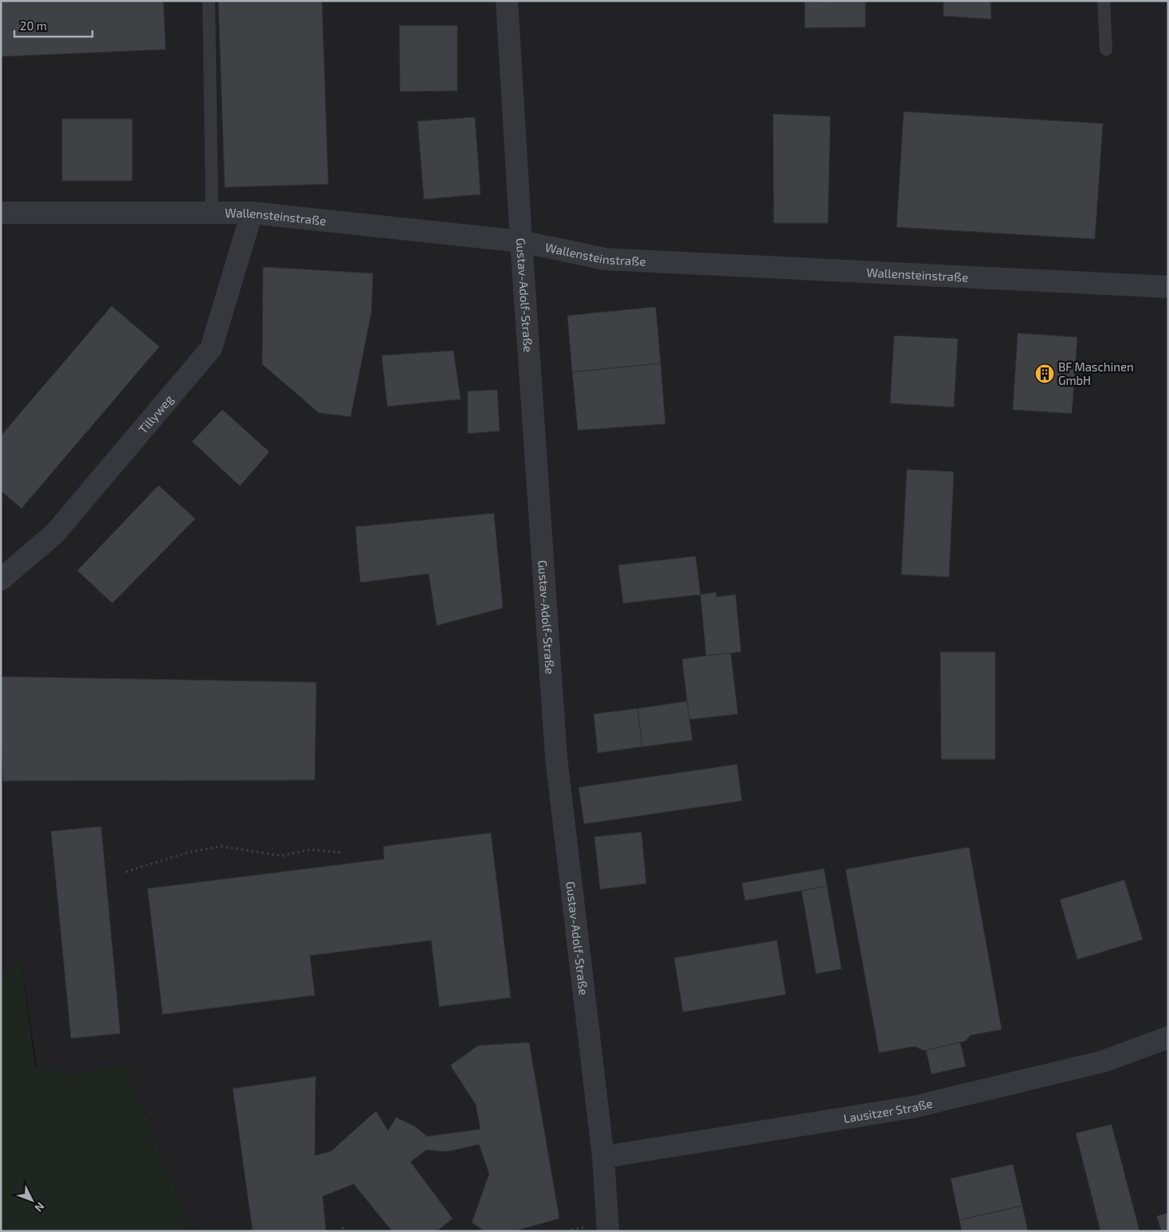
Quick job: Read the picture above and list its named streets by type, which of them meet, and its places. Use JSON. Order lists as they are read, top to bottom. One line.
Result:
{"streets":{"street":["Wallensteinstraße","Gustav-Adolf-Straße","Tillyweg","Lausitzer Straße"]},"crossings":[["Wallensteinstraße","Gustav-Adolf-Straße"],["Wallensteinstraße","Tillyweg"],["Gustav-Adolf-Straße","Lausitzer Straße"]],"places":{"building":["BF Maschinen GmbH"]},"scale_bar":"20 m","north":"bottom right"}
